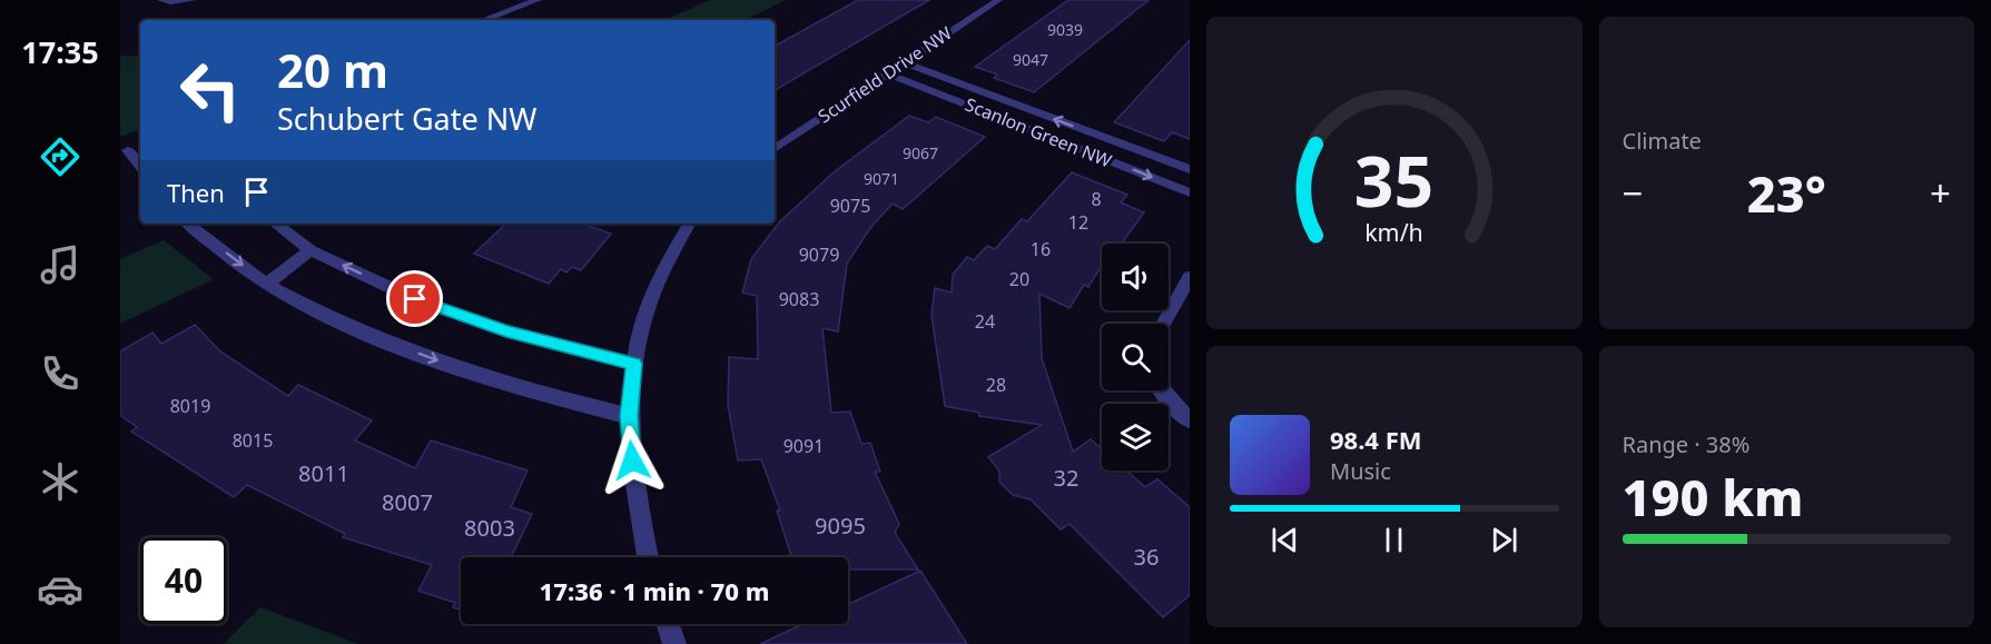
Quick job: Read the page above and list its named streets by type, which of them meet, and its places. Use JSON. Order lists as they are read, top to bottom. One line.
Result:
{"streets":{"street":["Scurfield Drive NW","Scanlon Green NW"]},"crossings":[["Scurfield Drive NW","Scanlon Green NW"]],"house_numbers":["9039","9047","9067","9071","8","9075","12","16","9079","20","9083","24","28","8019","8015","9091","8011","32","8007","9095","8003","36"],"page":{"tabs":"17:35","tile":["Climate",["Range · 38%","190 km"]],"turn":["20 m","Schubert Gate NW"],"then":"Then","heat":["−","23°","+"],"song":["98.4 FM","Music"],"limit":"40","trip":"17:36 · 1 min · 70 m","gauge":["35","km/h"]}}
